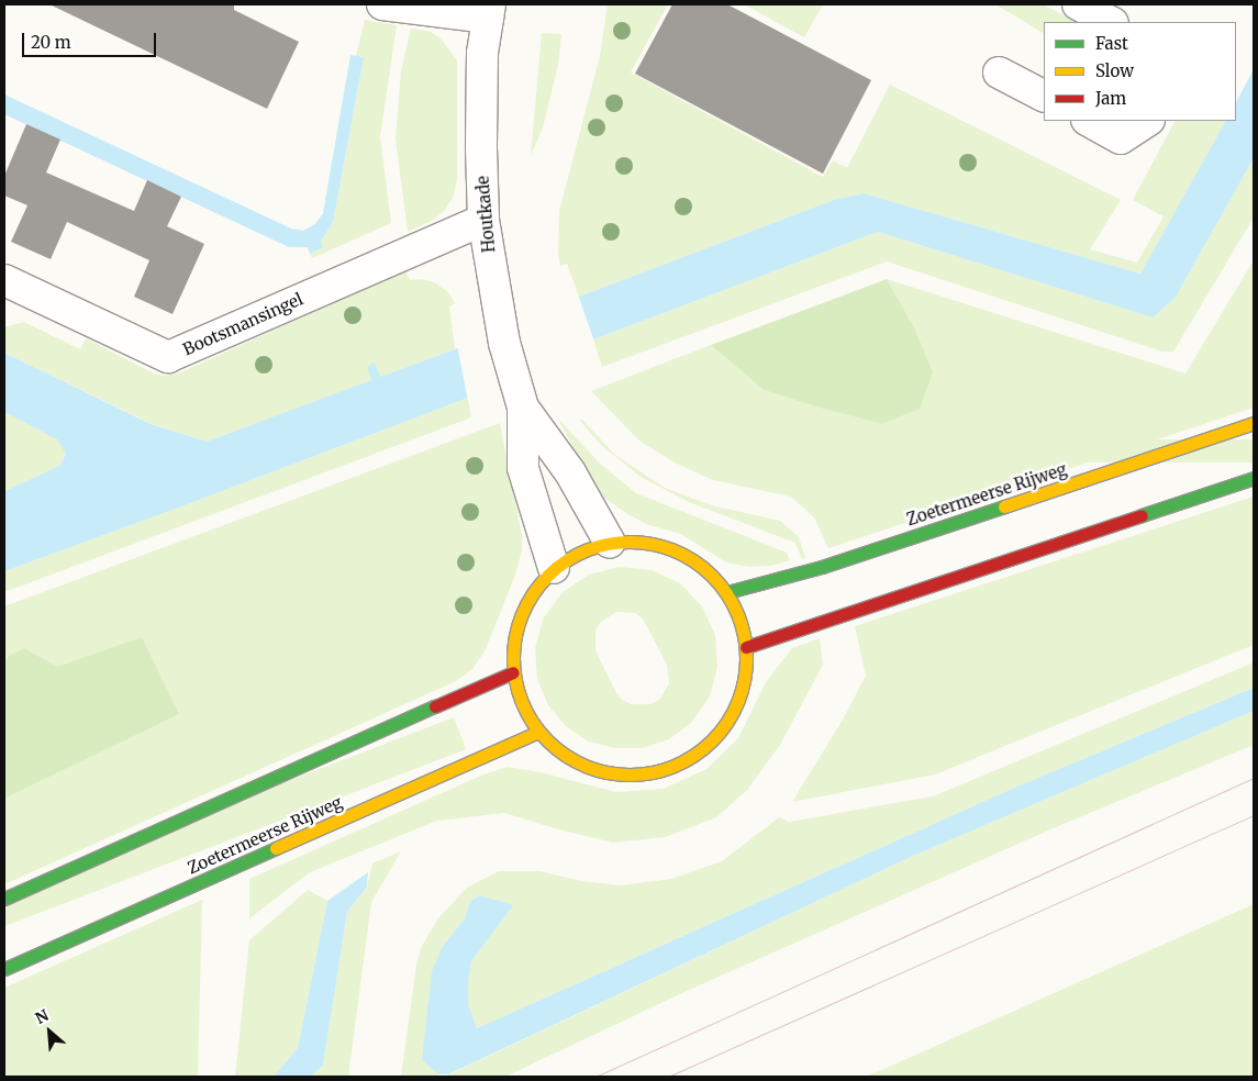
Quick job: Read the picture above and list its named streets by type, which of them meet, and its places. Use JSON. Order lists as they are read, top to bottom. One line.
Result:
{"streets":{"main road":["Zoetermeerse Rijweg"],"street":["Houtkade","Bootsmansingel"]},"crossings":[["Houtkade","Bootsmansingel"]],"legend":["Fast","Slow","Jam"],"scale_bar":"20 m","north":"top left"}
